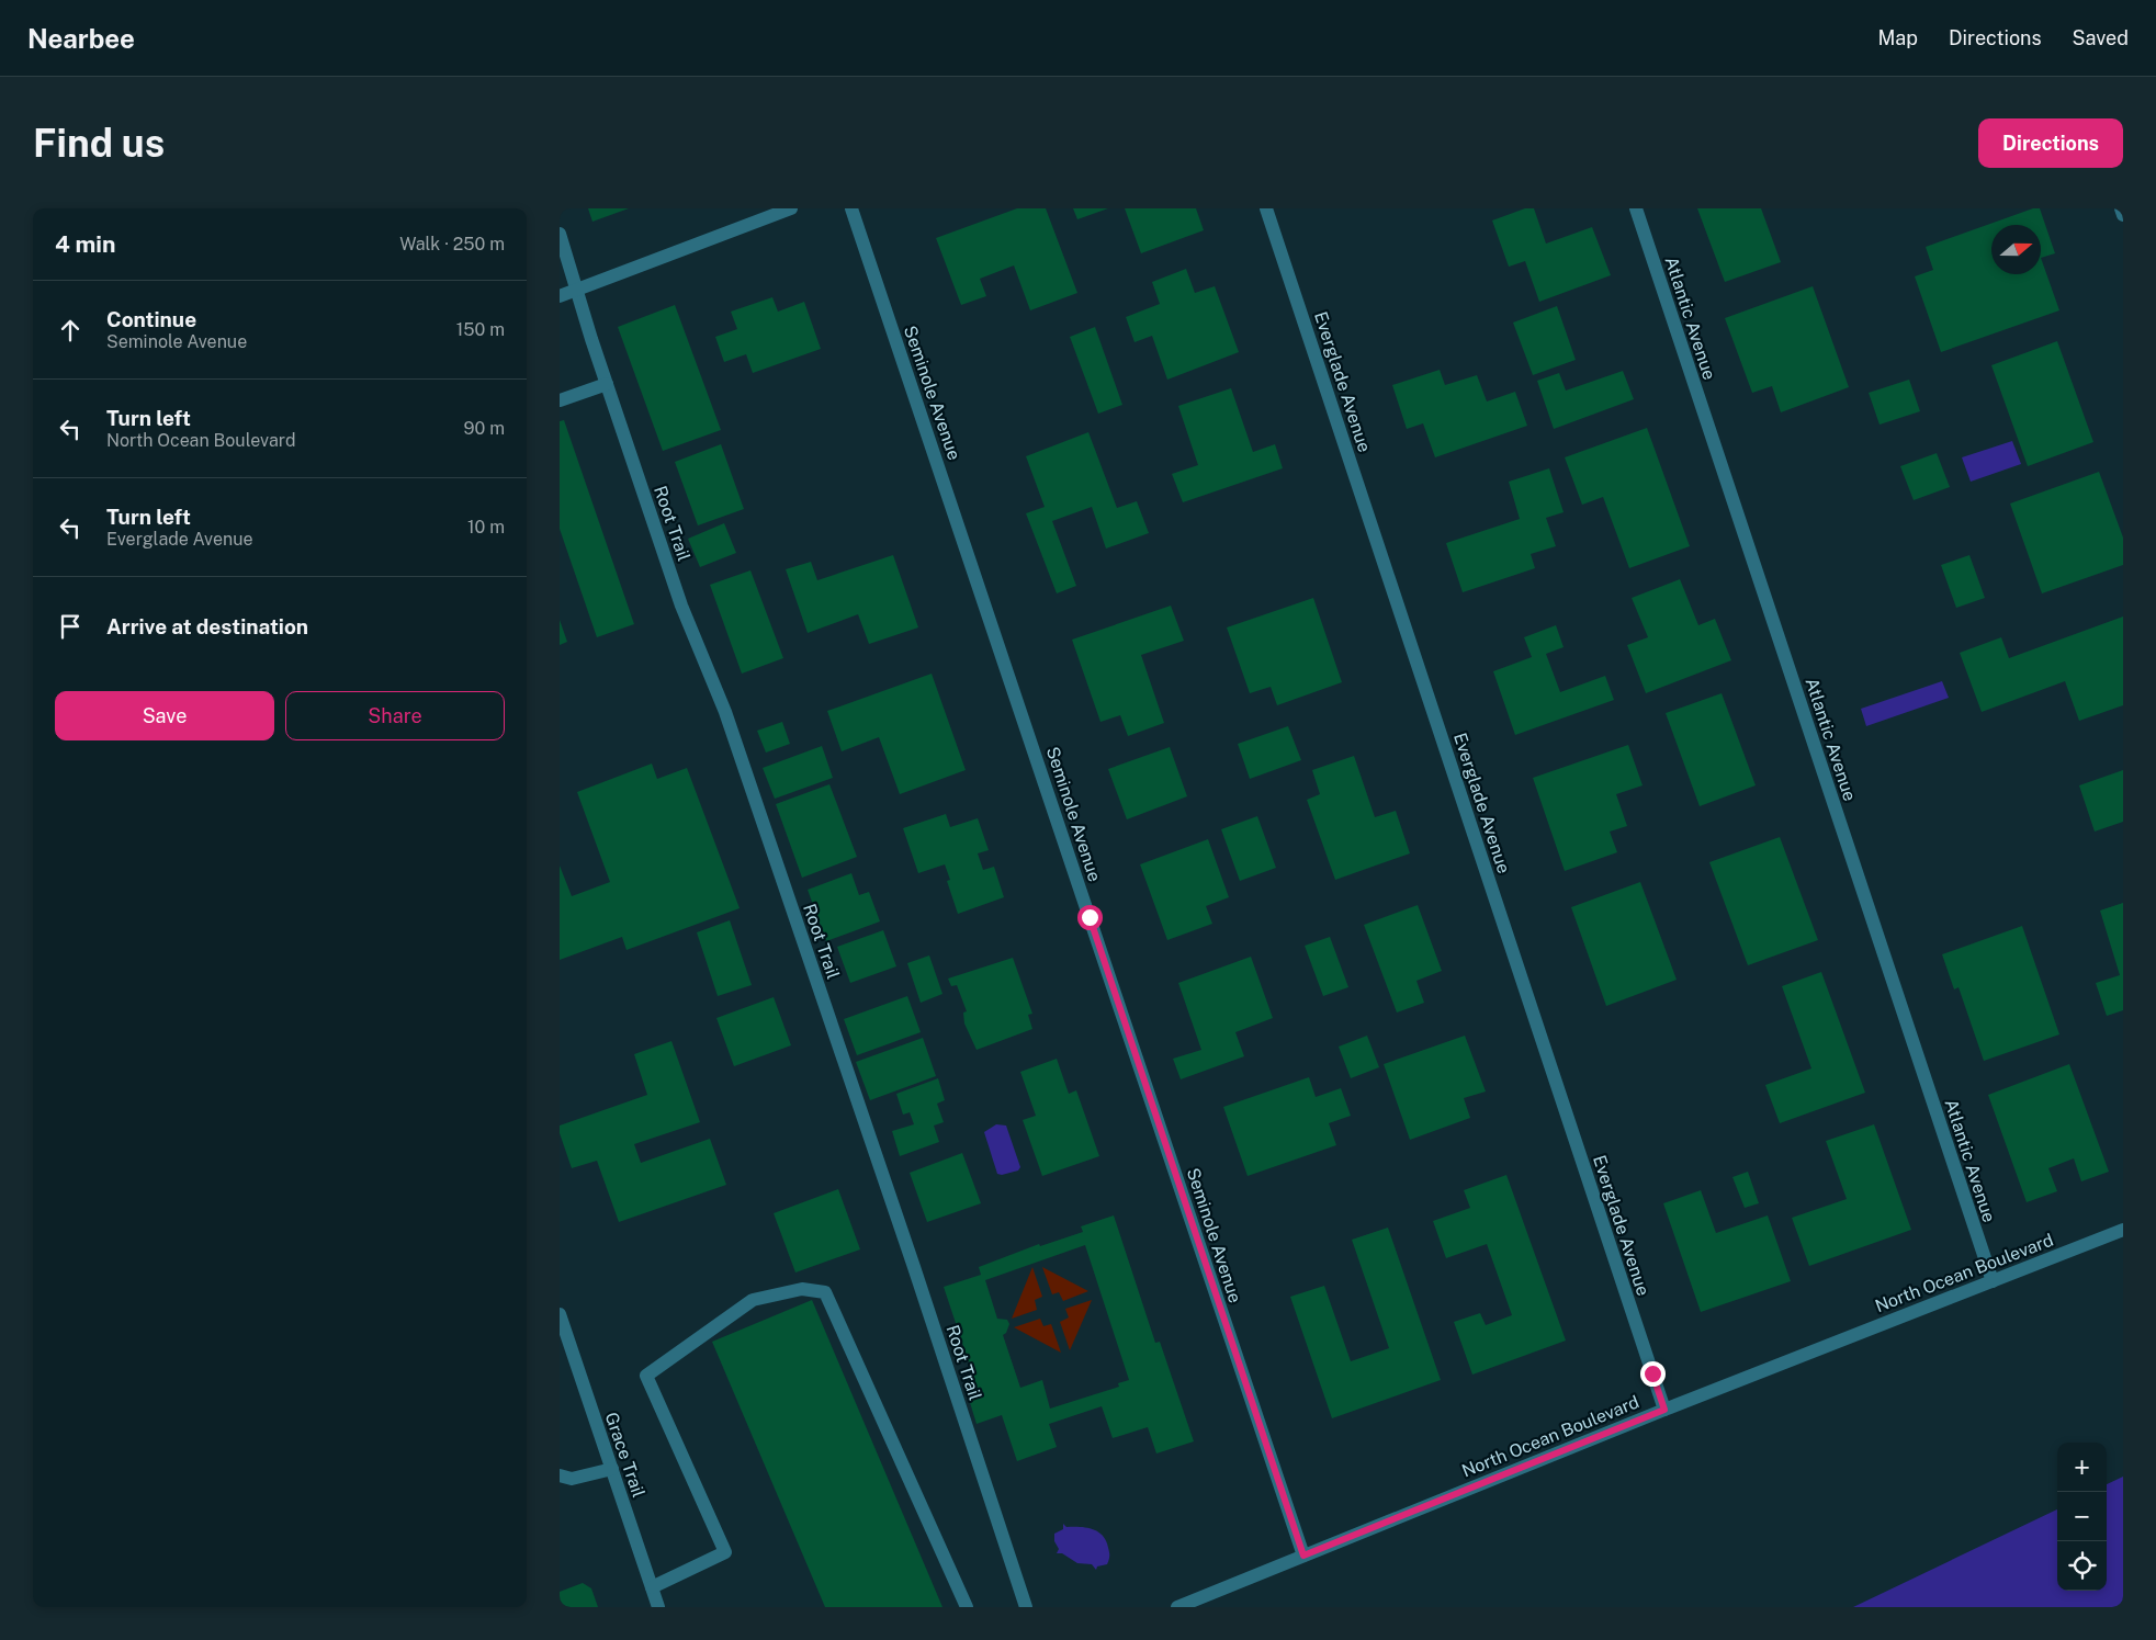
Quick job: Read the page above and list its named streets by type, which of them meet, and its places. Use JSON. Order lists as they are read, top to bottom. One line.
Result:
{"streets":{"street":["Atlantic Avenue","Everglade Avenue","Seminole Avenue","Root Trail","North Ocean Boulevard","Grace Trail"]},"crossings":[["Atlantic Avenue","North Ocean Boulevard"],["Everglade Avenue","North Ocean Boulevard"],["Seminole Avenue","North Ocean Boulevard"]],"north":"right","page":{"header":"Nearbee","nav":["Map","Directions","Saved"],"buttons":["Directions",["Save","Share"]],"title":"Find us","heading":["4 min","Walk · 250 m"],"list":[["Continue","Seminole Avenue","150 m"],["Turn left","North Ocean Boulevard","90 m"],["Turn left","Everglade Avenue","10 m"],"Arrive at destination"],"map_buttons":["+","−"]}}
